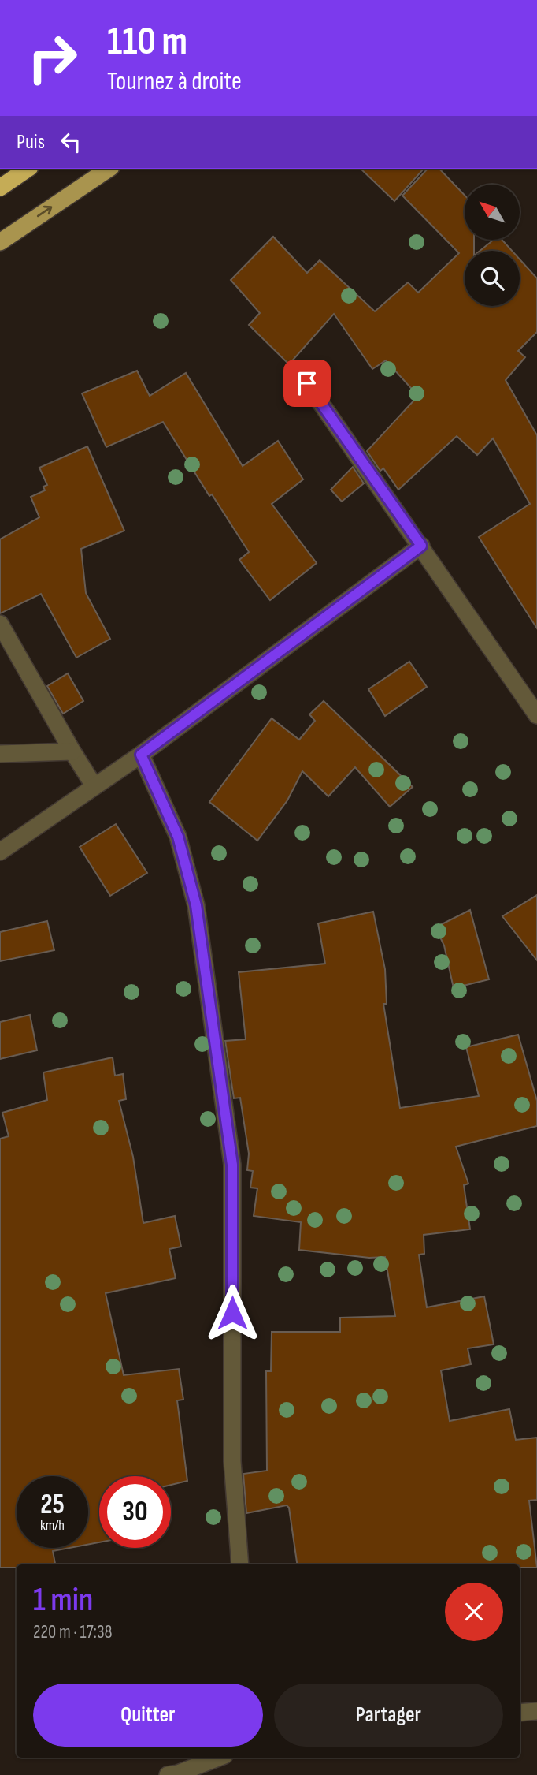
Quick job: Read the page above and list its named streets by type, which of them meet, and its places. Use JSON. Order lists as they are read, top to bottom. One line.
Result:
{"north":"top left","page":{"turn":["110 m","Tournez à droite"],"then":"Puis","speed":"25 km/h","limit":"30","heading":["1 min","220 m · 17:38"],"buttons":["Quitter","Partager"]}}
